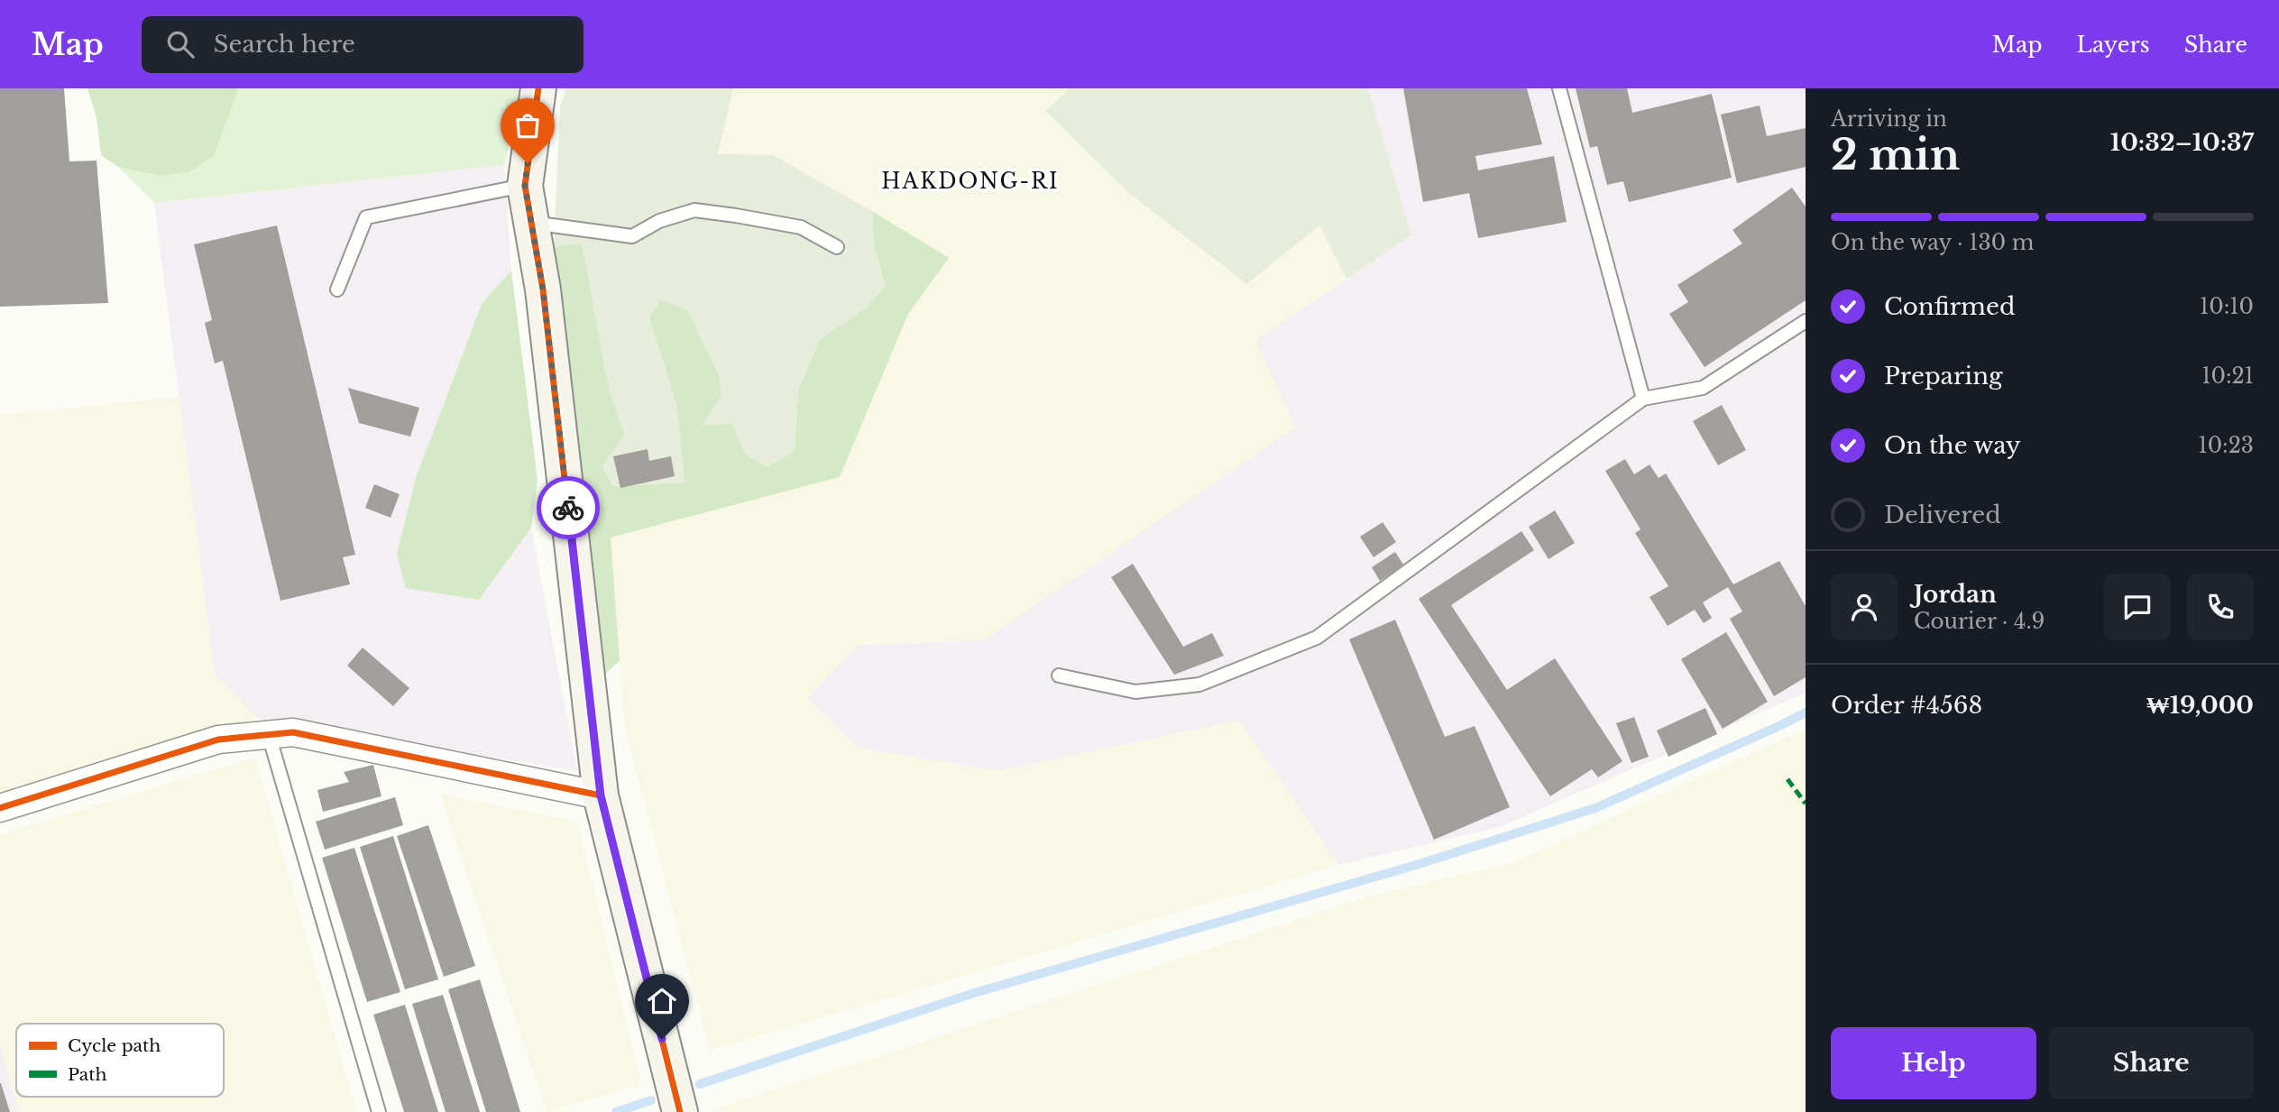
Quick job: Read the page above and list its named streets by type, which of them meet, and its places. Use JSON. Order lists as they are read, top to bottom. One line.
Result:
{"districts":["HAKDONG-RI"],"legend":["Cycle path","Path"],"page":{"header":"Map","search":"Search here","nav":["Map","Layers","Share"],"heading":["2 min","Arriving in","10:32–10:37"],"panel":["Jordan","Courier · 4.9","Order #4568","₩19,000"],"bar":"On the way · 130 m","list":[["Confirmed","10:10"],["Preparing","10:21"],["On the way","10:23"],"Delivered"],"buttons":["Help","Share"]}}
